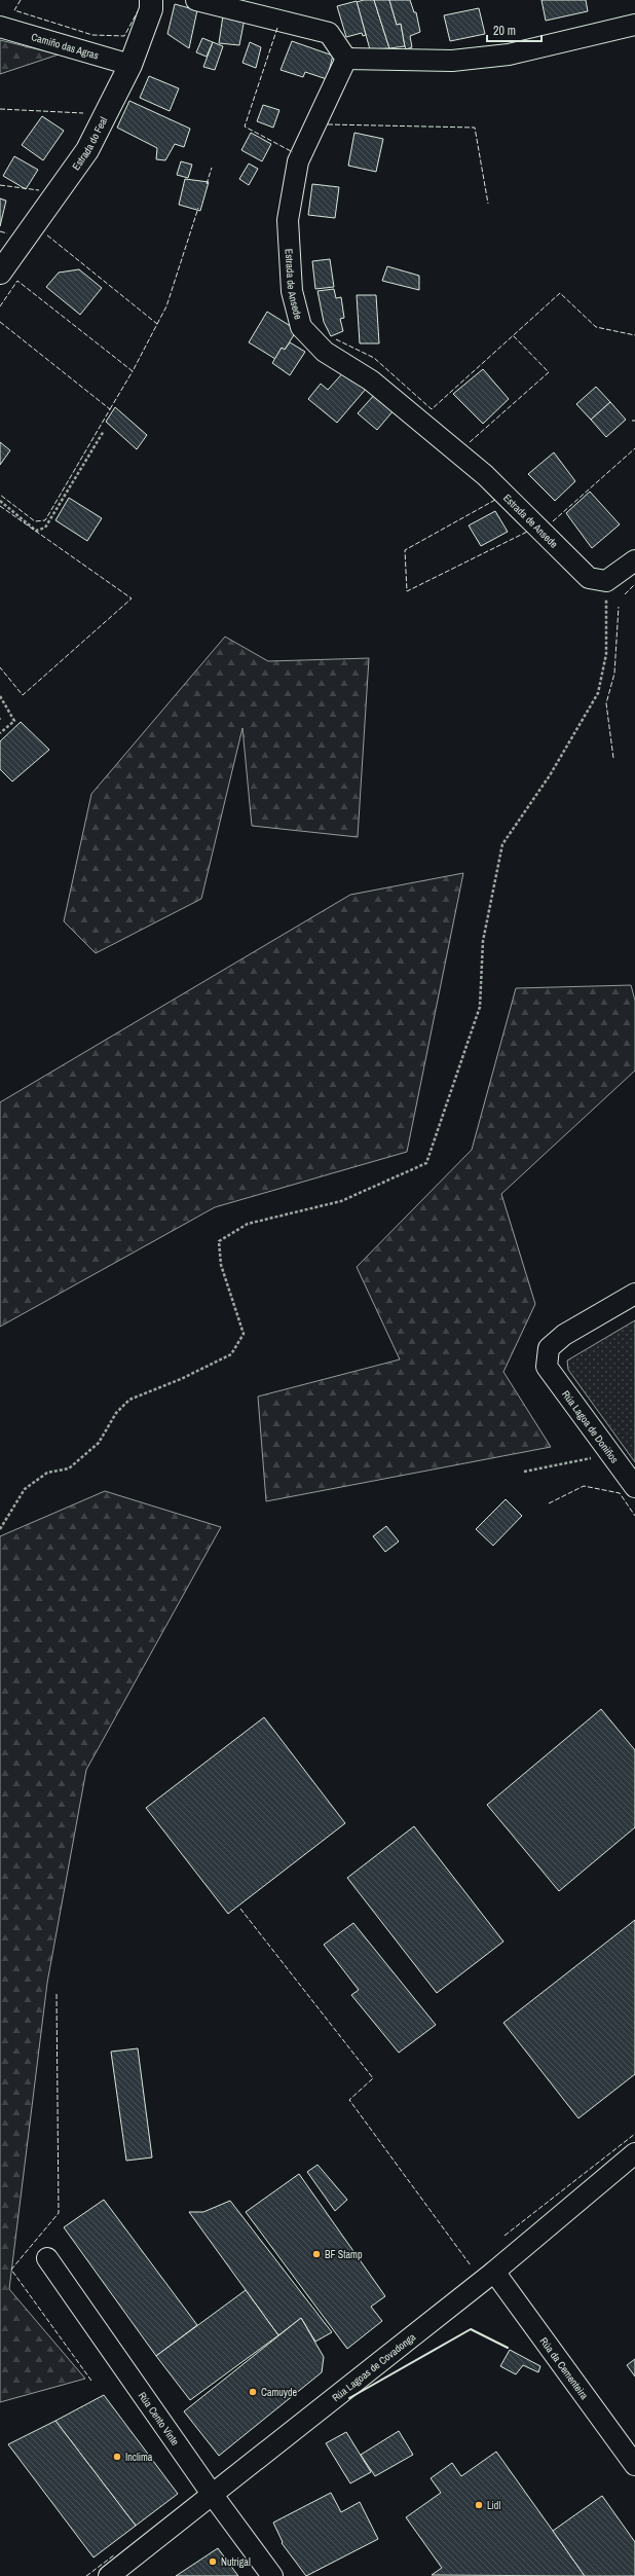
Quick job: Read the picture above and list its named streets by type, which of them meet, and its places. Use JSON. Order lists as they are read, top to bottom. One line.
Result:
{"streets":{"main road":["Estrada do Feal"],"street":["Camiño das Agras","Estrada de Ansede","Rúa Lagoa de Doniños","Rúa Lagoas de Covadonga","Rúa da Cementeira","Rúa Cento Vinte"]},"crossings":[["Camiño das Agras","Estrada do Feal"],["Rúa Lagoas de Covadonga","Rúa da Cementeira"],["Rúa Lagoas de Covadonga","Rúa Cento Vinte"]],"places":["BF Stamp","Camuyde","Inclima","Lidl","Nutrigal"],"scale_bar":"20 m"}
